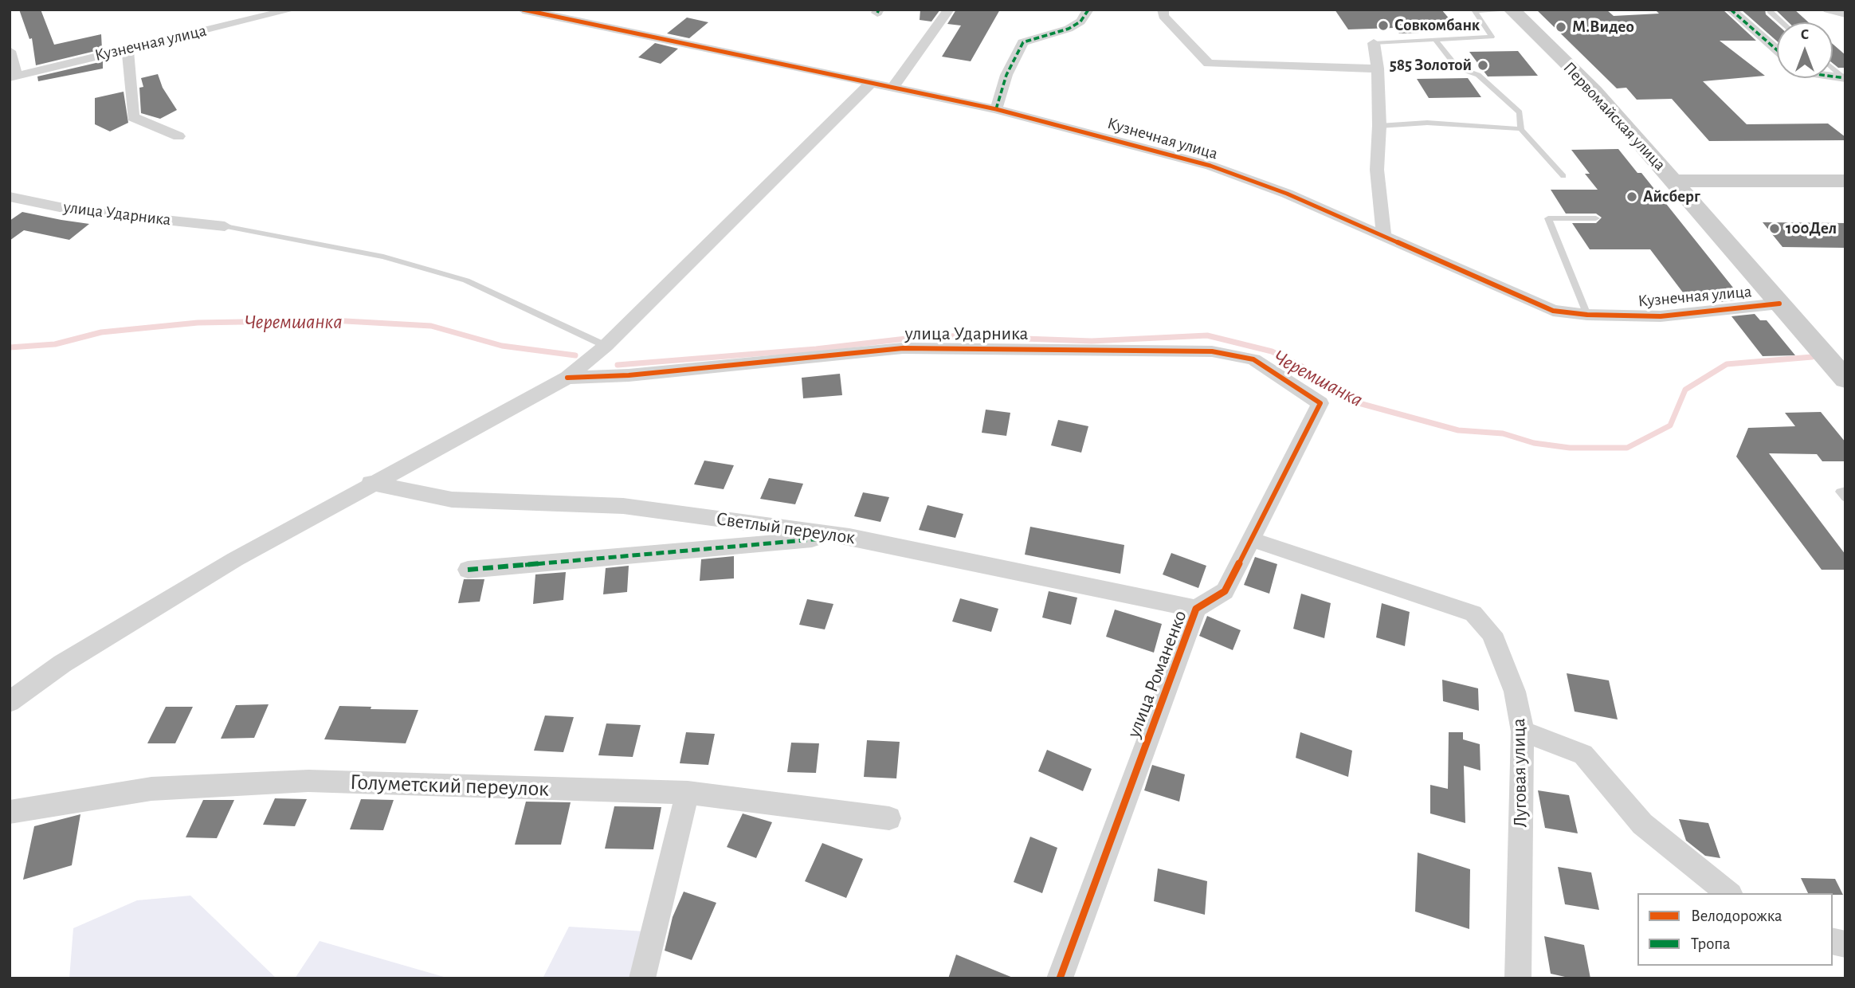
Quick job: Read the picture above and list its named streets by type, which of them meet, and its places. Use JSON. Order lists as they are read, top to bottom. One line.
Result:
{"streets":{"main road":["Первомайская улица"],"street":["Кузнечная улица","улица Ударника","Светлый переулок","улица Романенко","Луговая улица","Голуметский переулок"]},"crossings":[["Кузнечная улица","Первомайская улица"],["улица Ударника","улица Романенко"],["Светлый переулок","улица Романенко"],["улица Романенко","Луговая улица"]],"water":["Черемшанка"],"places":["Совкомбанк","М.Видео","585 Золотой","Айсберг","100Дел"],"legend":["Велодорожка","Тропа"],"north":"top"}
